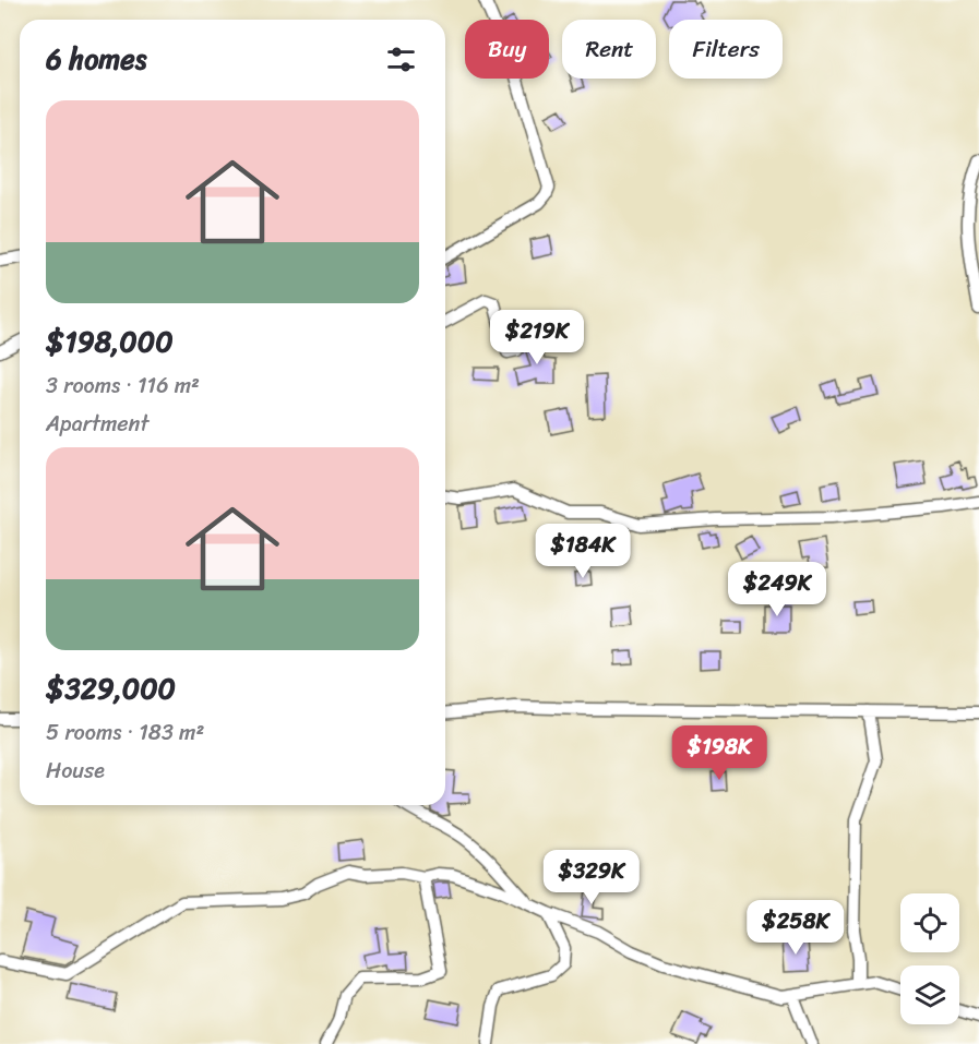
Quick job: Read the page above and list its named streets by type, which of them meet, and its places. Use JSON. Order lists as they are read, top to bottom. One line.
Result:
{"page":{"chip":["Buy","Rent","Filters"],"heading":"6 homes","list":[{"name":"$198,000","note":"3 rooms · 116 m² · Apartment"},{"name":"$329,000","note":"5 rooms · 183 m² · House"}],"price":["$219K","$184K","$249K","$198K","$329K","$258K"]}}
